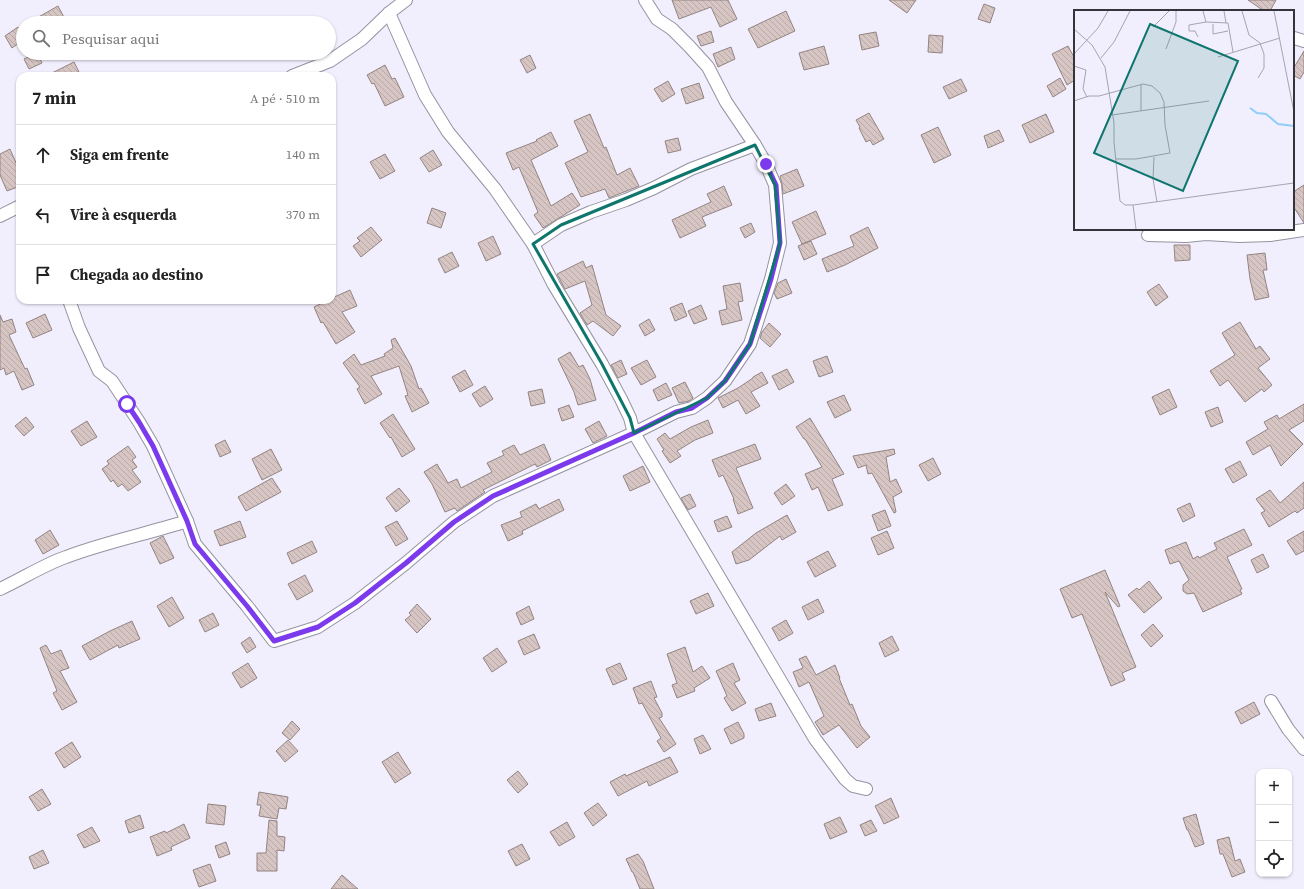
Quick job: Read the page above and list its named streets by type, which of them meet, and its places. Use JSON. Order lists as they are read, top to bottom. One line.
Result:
{"page":{"search":"Pesquisar aqui","heading":["7 min","A pé · 510 m"],"list":[["Siga em frente","140 m"],["Vire à esquerda","370 m"],"Chegada ao destino"],"map_buttons":["+","−"]}}
